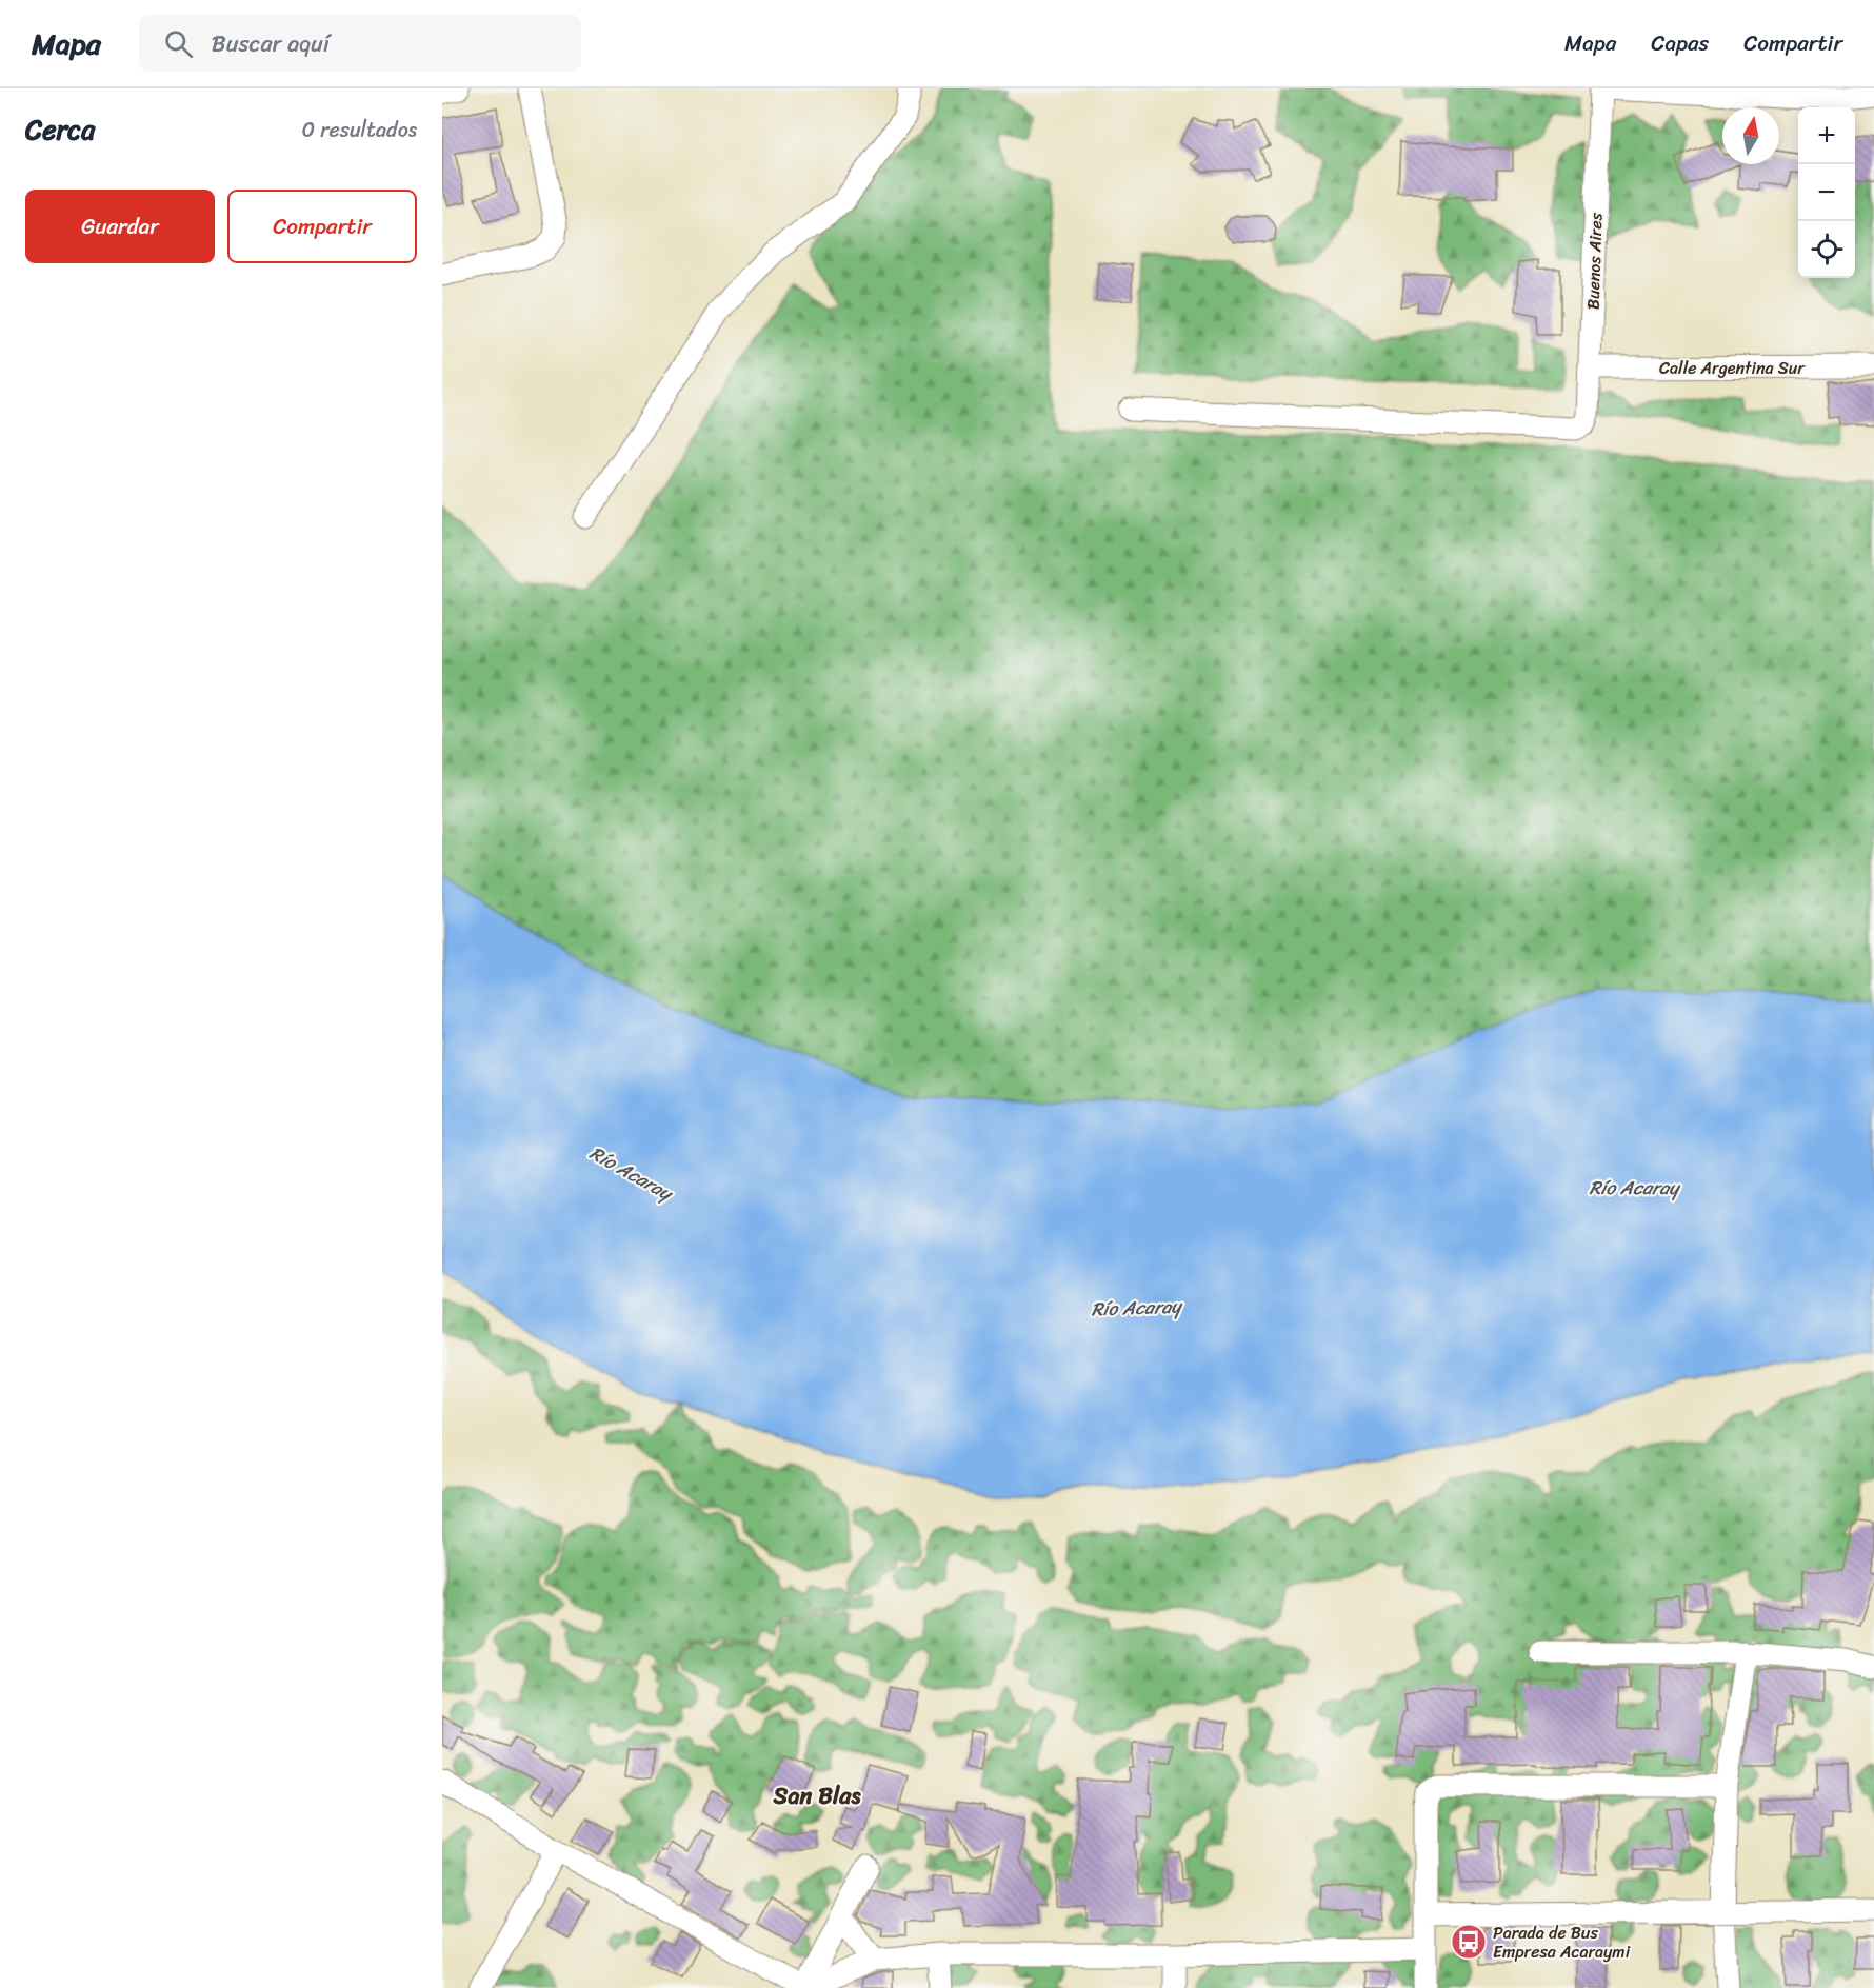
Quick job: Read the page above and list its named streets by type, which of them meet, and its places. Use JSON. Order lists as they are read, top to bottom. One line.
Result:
{"streets":{"street":["Buenos Aires","Calle Argentina Sur"]},"crossings":[["Buenos Aires","Calle Argentina Sur"]],"districts":["San Blas"],"water":["Río Acaray"],"places":{"bus stop":["Parada de Bus Empresa Acaraymi"]},"north":"top","page":{"header":"Mapa","search":"Buscar aquí","nav":["Mapa","Capas","Compartir"],"heading":["Cerca","0 resultados"],"map_buttons":["+","−"],"buttons":["Guardar","Compartir"]}}
